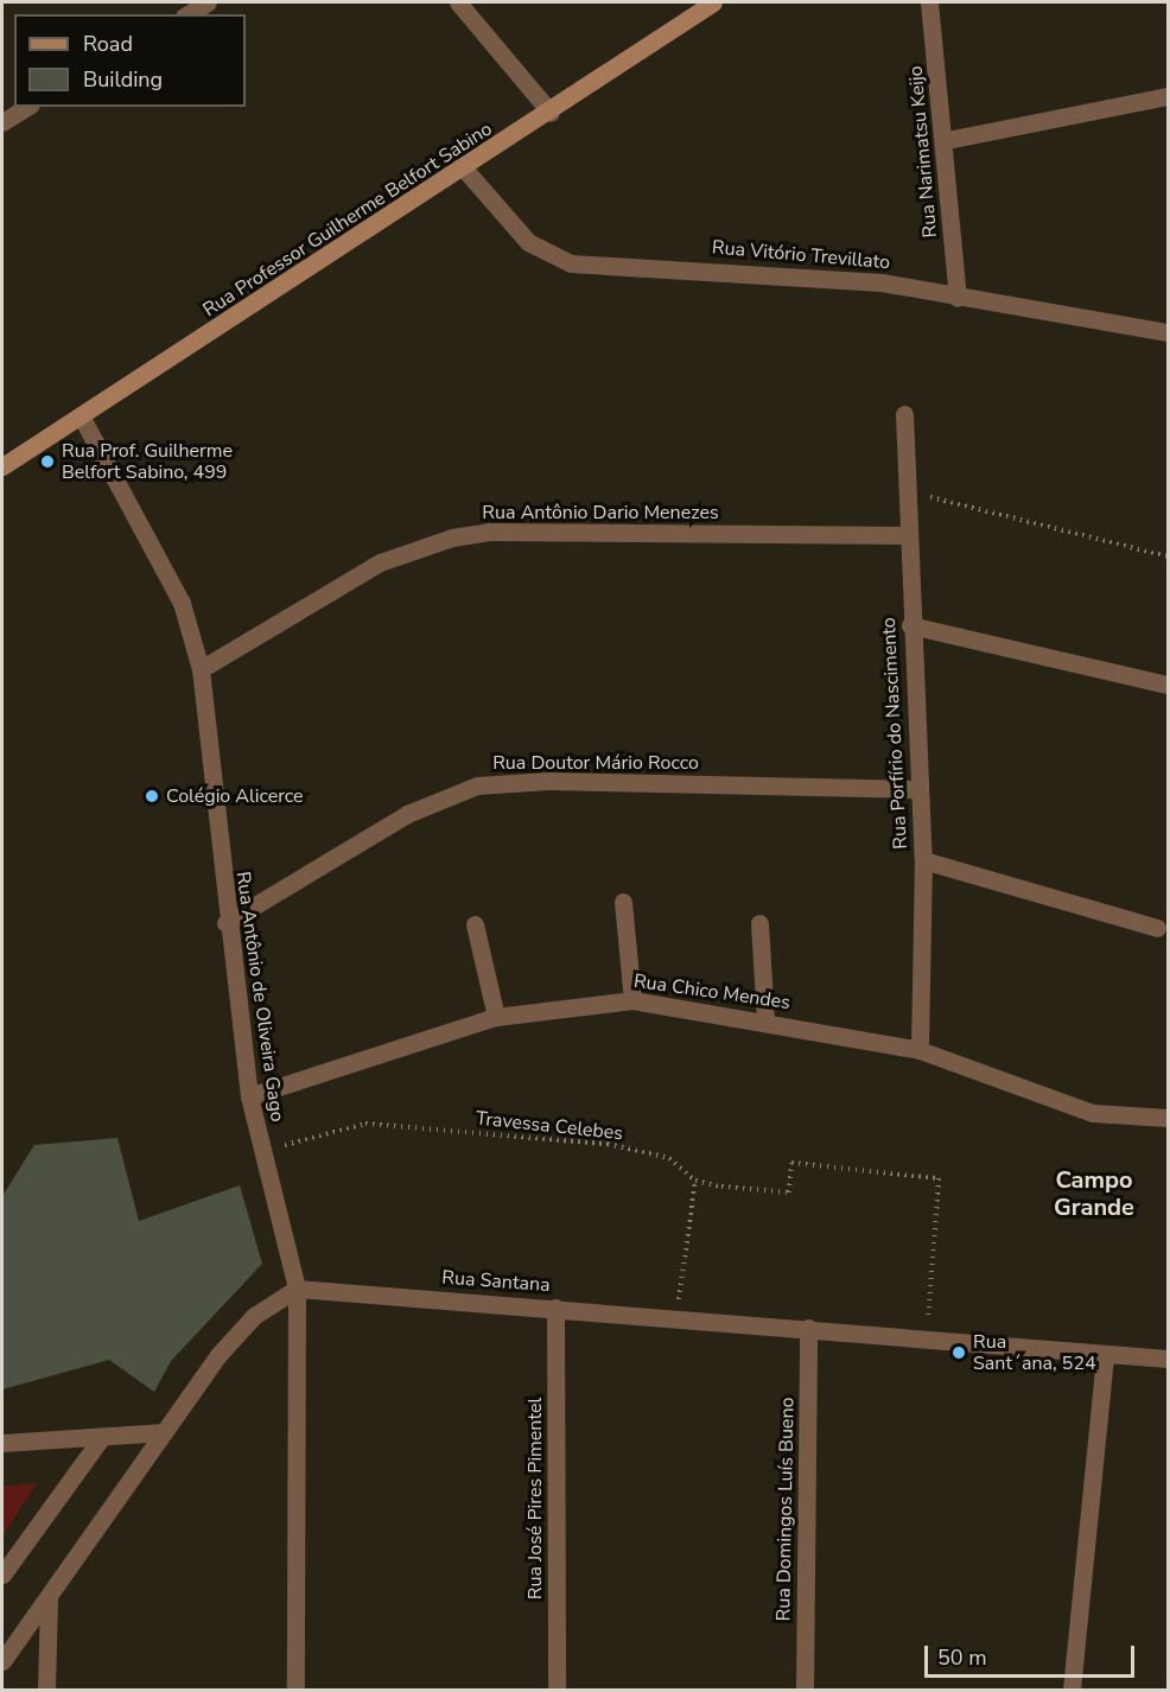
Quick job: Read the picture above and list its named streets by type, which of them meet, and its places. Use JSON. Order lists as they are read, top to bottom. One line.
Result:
{"streets":{"street":["Rua Narimatsu Keijo","Rua Professor Guilherme Belfort Sabino","Rua Vitório Trevillato","Rua Antônio Dario Menezes","Rua Porfírio do Nascimento","Rua Doutor Mário Rocco","Rua Chico Mendes","Rua Antônio de Oliveira Gago","Rua Santana","Rua José Pires Pimentel","Rua Domingos Luís Bueno"],"path":["Travessa Celebes"]},"crossings":[["Rua Narimatsu Keijo","Rua Vitório Trevillato"],["Rua Professor Guilherme Belfort Sabino","Rua Vitório Trevillato"],["Rua Professor Guilherme Belfort Sabino","Rua Antônio de Oliveira Gago"],["Rua Antônio Dario Menezes","Rua Porfírio do Nascimento"],["Rua Antônio Dario Menezes","Rua Antônio de Oliveira Gago"],["Rua Porfírio do Nascimento","Rua Doutor Mário Rocco"],["Rua Porfírio do Nascimento","Rua Chico Mendes"],["Rua Doutor Mário Rocco","Rua Antônio de Oliveira Gago"],["Rua Chico Mendes","Rua Antônio de Oliveira Gago"],["Rua Antônio de Oliveira Gago","Travessa Celebes"],["Rua Antônio de Oliveira Gago","Rua Santana"],["Rua Santana","Rua José Pires Pimentel"],["Rua Santana","Rua Domingos Luís Bueno"]],"districts":["Campo Grande"],"places":["Rua Prof. Guilherme Belfort Sabino, 499","Colégio Alicerce","Rua Sant´ana, 524"],"legend":["Road","Building"],"scale_bar":"50 m"}
